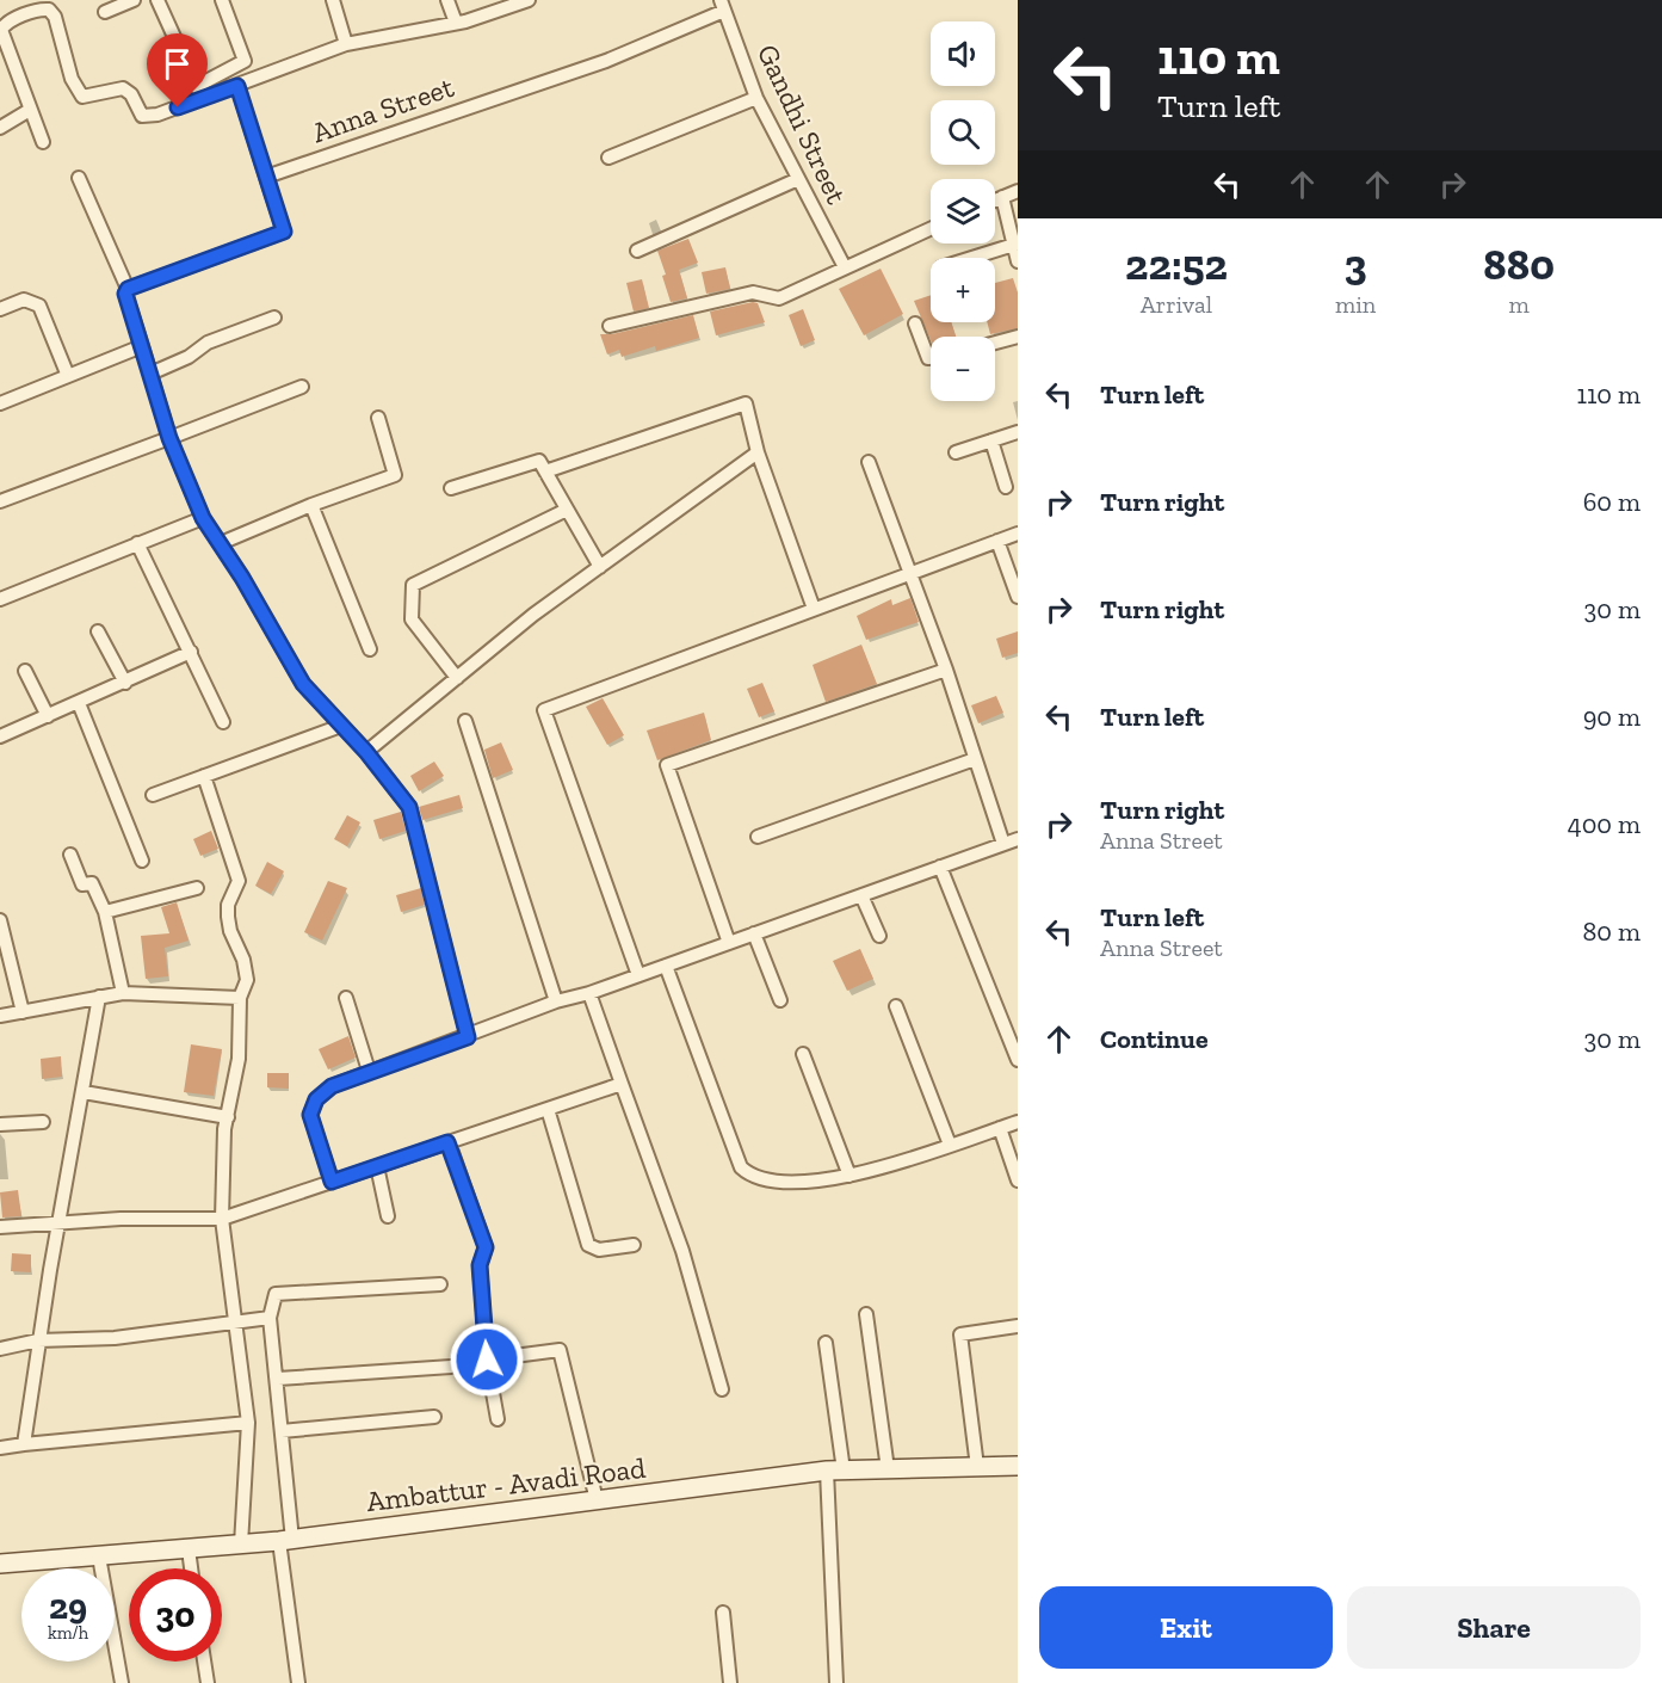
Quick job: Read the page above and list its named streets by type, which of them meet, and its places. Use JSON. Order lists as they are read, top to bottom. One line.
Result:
{"streets":{"street":["Anna Street","Gandhi Street","Ambattur - Avadi Road"]},"crossings":[["Anna Street","Gandhi Street"]],"page":{"turn":["110 m","Turn left"],"map_buttons":["+","−"],"eta":["22:52","Arrival","3","min","880","m"],"list":[{"name":"Turn left","value":"110 m"},{"name":"Turn right","value":"60 m"},{"name":"Turn right","value":"30 m"},{"name":"Turn left","value":"90 m"},{"name":"Turn right","note":"Anna Street","value":"400 m"},{"name":"Turn left","note":"Anna Street","value":"80 m"},{"name":"Continue","value":"30 m"}],"speed":"29 km/h","limit":"30","buttons":["Exit","Share"]}}
